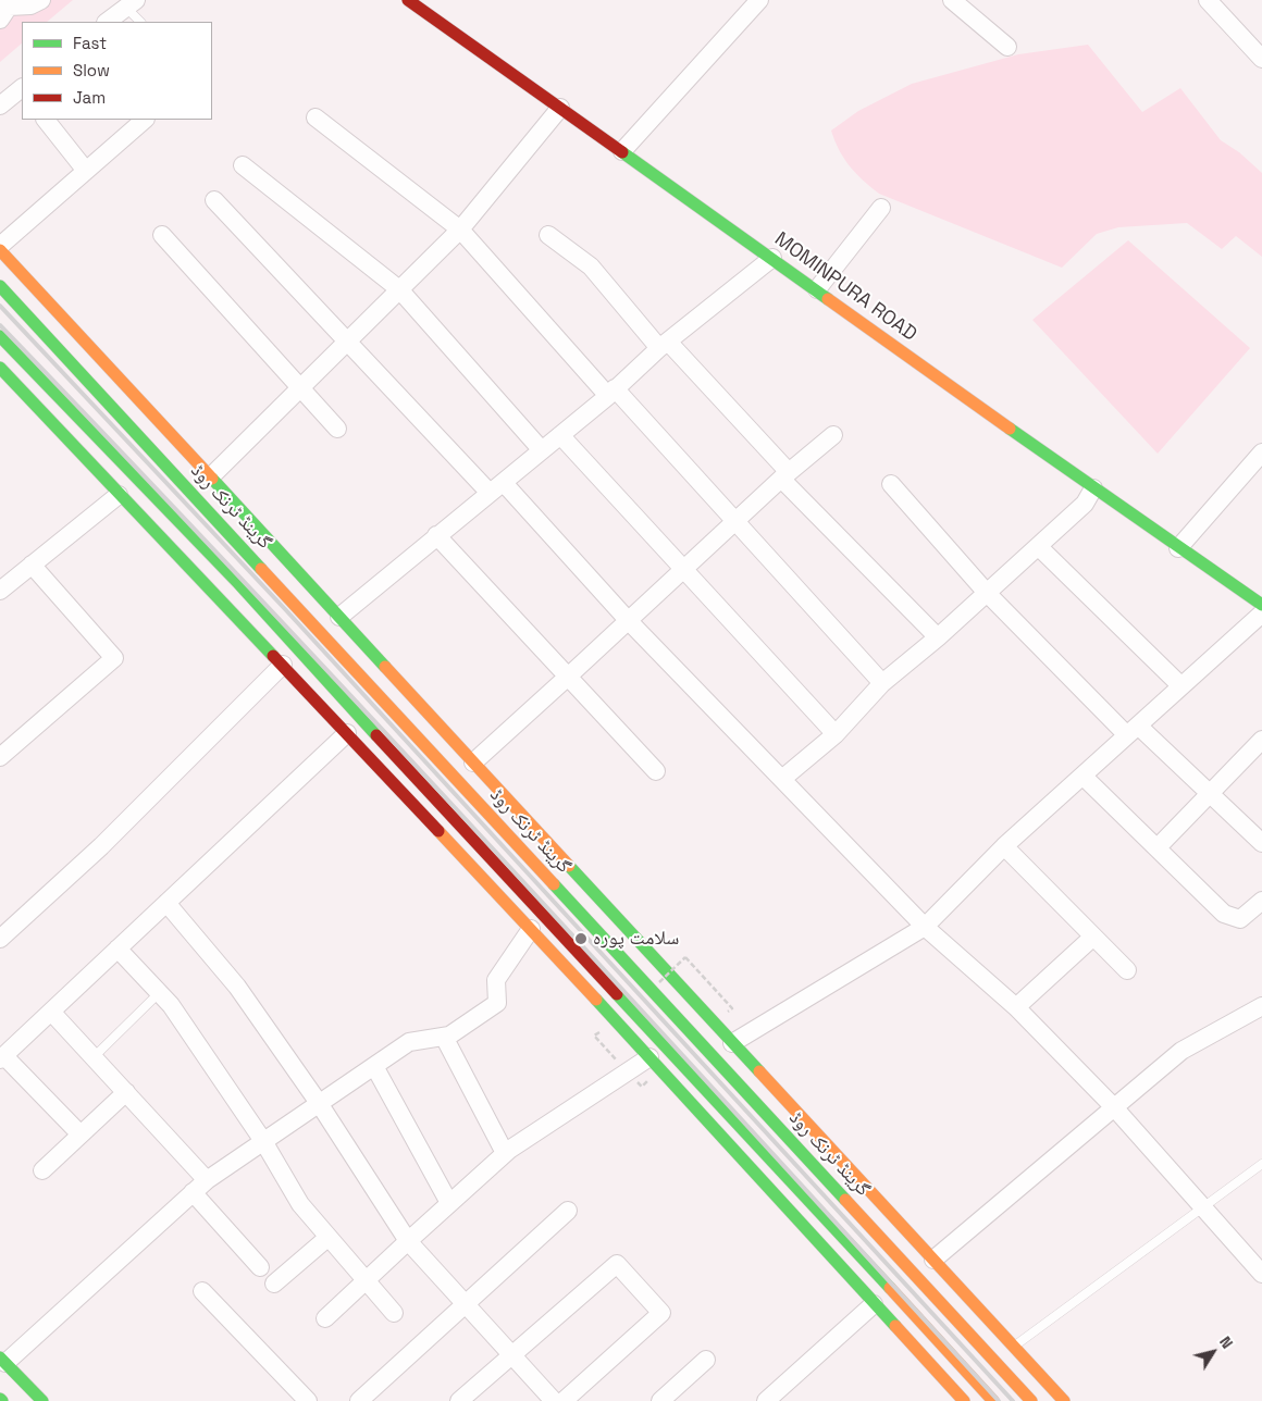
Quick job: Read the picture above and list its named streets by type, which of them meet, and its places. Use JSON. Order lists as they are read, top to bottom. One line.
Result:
{"streets":{"main road":["MOMINPURA ROAD","گرینڈ ٹرنک روڈ"]},"places":["سلامت پورہ"],"legend":["Fast","Slow","Jam"],"north":"top right"}
